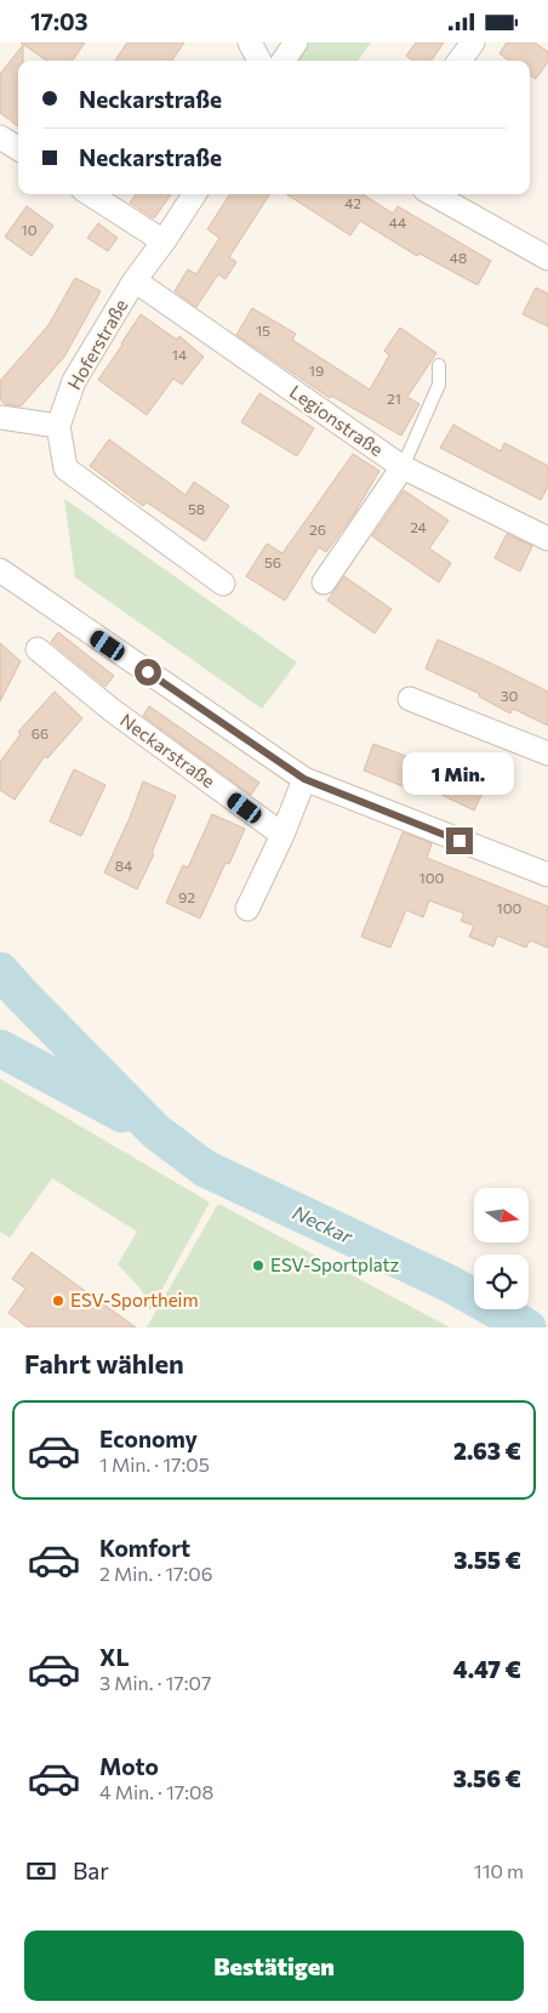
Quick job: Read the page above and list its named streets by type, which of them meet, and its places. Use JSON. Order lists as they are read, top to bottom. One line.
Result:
{"streets":{"street":["Hoferstraße","Legionstraße","Neckarstraße"]},"crossings":[["Hoferstraße","Legionstraße"]],"water":["Neckar"],"places":["ESV-Sportplatz","ESV-Sportheim"],"house_numbers":["42","44","10","48","15","14","19","21","58","24","26","56","30","66","84","100","92","100"],"north":"right","page":{"status":"17:03","banner":["Neckarstraße","Neckarstraße"],"bubble":"1 Min.","heading":"Fahrt wählen","list":[{"name":"Economy","note":"1 Min. · 17:05","value":"2.63 €"},{"name":"Komfort","note":"2 Min. · 17:06","value":"3.55 €"},{"name":"XL","note":"3 Min. · 17:07","value":"4.47 €"},{"name":"Moto","note":"4 Min. · 17:08","value":"3.56 €"}],"pay":["Bar","110 m"],"buttons":"Bestätigen"}}
